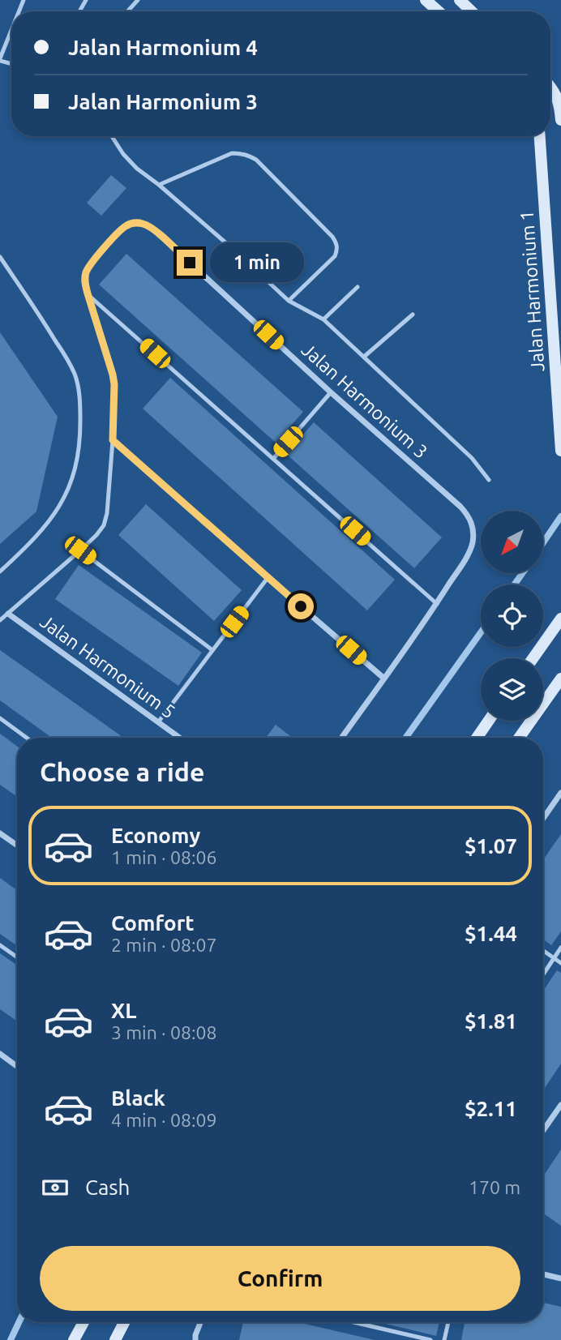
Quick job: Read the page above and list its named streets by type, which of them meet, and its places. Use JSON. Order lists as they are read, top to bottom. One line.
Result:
{"streets":{"main road":["Jalan Harmonium 1"],"street":["Jalan Harmonium 3","Jalan Harmonium 5"]},"north":"bottom left","page":{"banner":["Jalan Harmonium 4","Jalan Harmonium 3"],"bubble":"1 min","heading":"Choose a ride","list":[{"name":"Economy","note":"1 min · 08:06","value":"$1.07"},{"name":"Comfort","note":"2 min · 08:07","value":"$1.44"},{"name":"XL","note":"3 min · 08:08","value":"$1.81"},{"name":"Black","note":"4 min · 08:09","value":"$2.11"}],"pay":["Cash","170 m"],"buttons":"Confirm"}}
